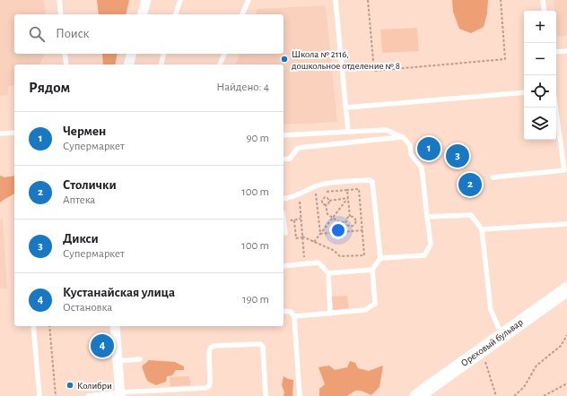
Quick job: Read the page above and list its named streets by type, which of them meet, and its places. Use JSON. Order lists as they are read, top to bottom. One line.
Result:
{"streets":{"street":["Ореховый бульвар"]},"places":["Школа № 2116, дошкольное отделение № 8","Колибри"],"page":{"map_buttons":["+","−"],"search":"Поиск","heading":["Рядом","Найдено: 4"],"list":[{"mark":"1","name":"Чермен","note":"Супермаркет","value":"90 m"},{"mark":"2","name":"Столички","note":"Аптека","value":"100 m"},{"mark":"3","name":"Дикси","note":"Супермаркет","value":"100 m"},{"mark":"4","name":"Кустанайская улица","note":"Остановка","value":"190 m"}],"pins":["1","3","2","4"]}}
